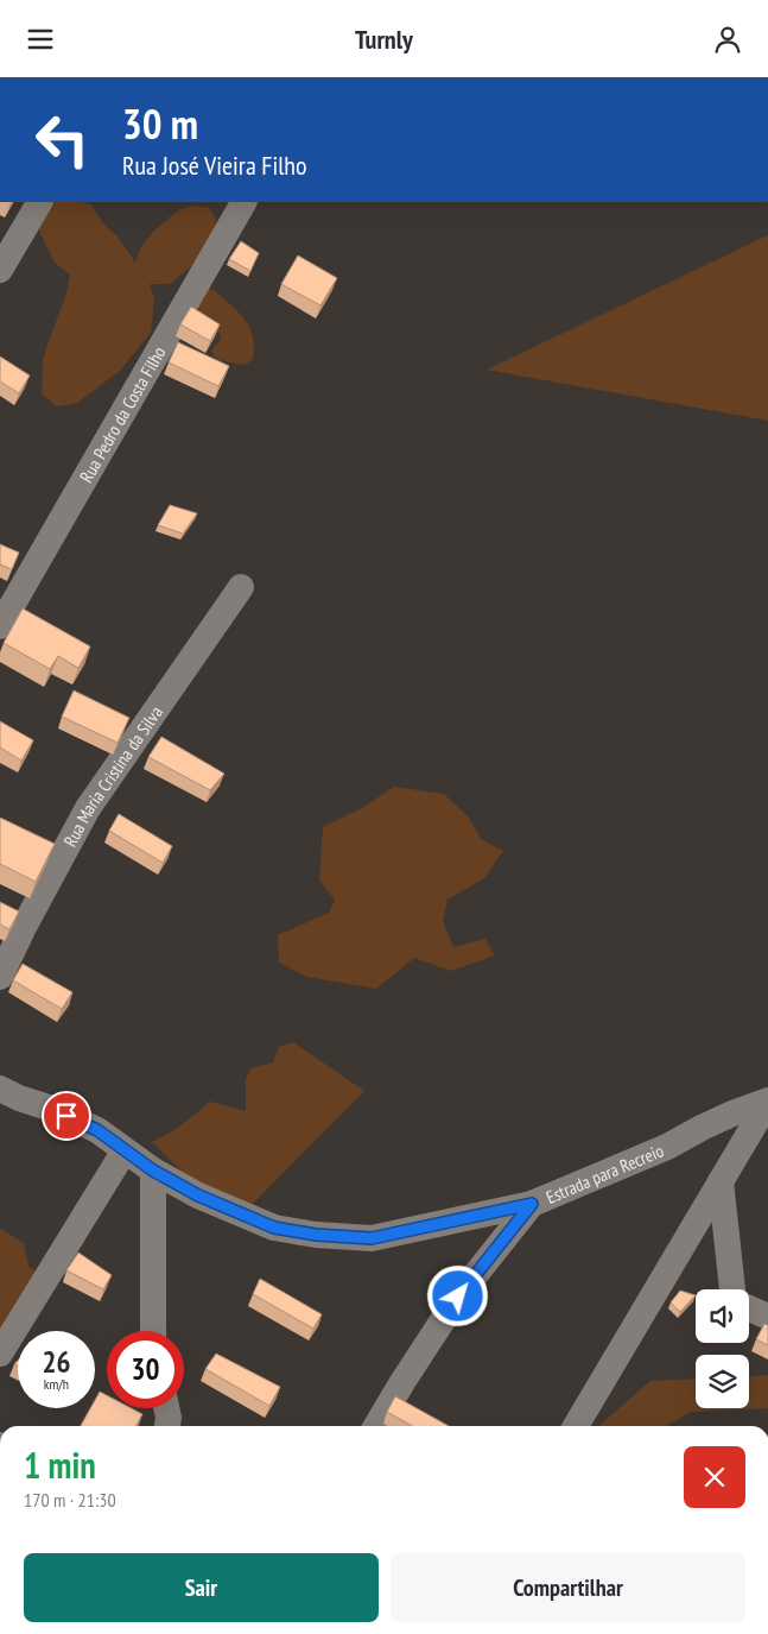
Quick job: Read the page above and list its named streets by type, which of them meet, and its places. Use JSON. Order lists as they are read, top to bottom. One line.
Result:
{"streets":{"street":["Rua Pedro da Costa Filho","Rua Maria Cristina da Silva","Estrada para Recreio"]},"page":{"header":"Turnly","turn":["30 m","Rua José Vieira Filho"],"speed":"26 km/h","limit":"30","heading":["1 min","170 m · 21:30"],"buttons":["Sair","Compartilhar"]}}
